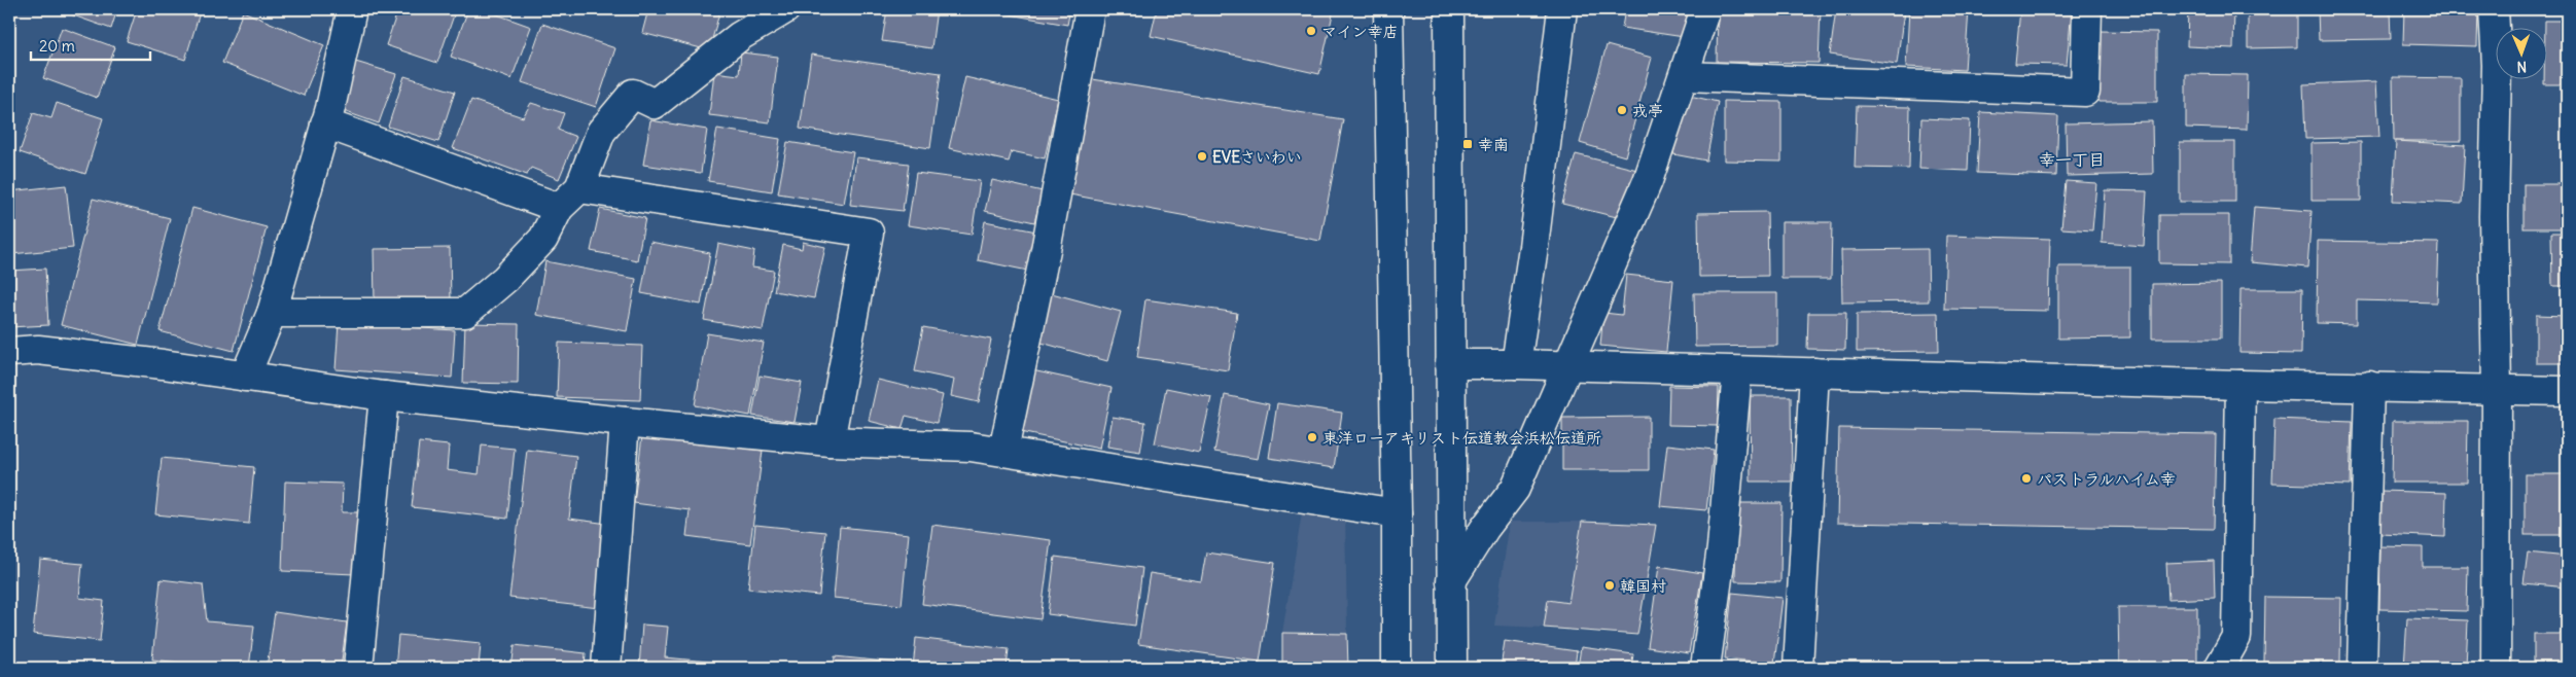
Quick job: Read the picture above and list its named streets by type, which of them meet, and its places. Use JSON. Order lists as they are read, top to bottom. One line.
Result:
{"districts":["幸一丁目"],"places":{"other":["マイン幸店","戎亭","EVEさいわい","東洋ローアキリスト伝道教会浜松伝道所","パストラルハイム幸","韓国村"],"transit":["幸南"]},"scale_bar":"20 m","north":"bottom"}
